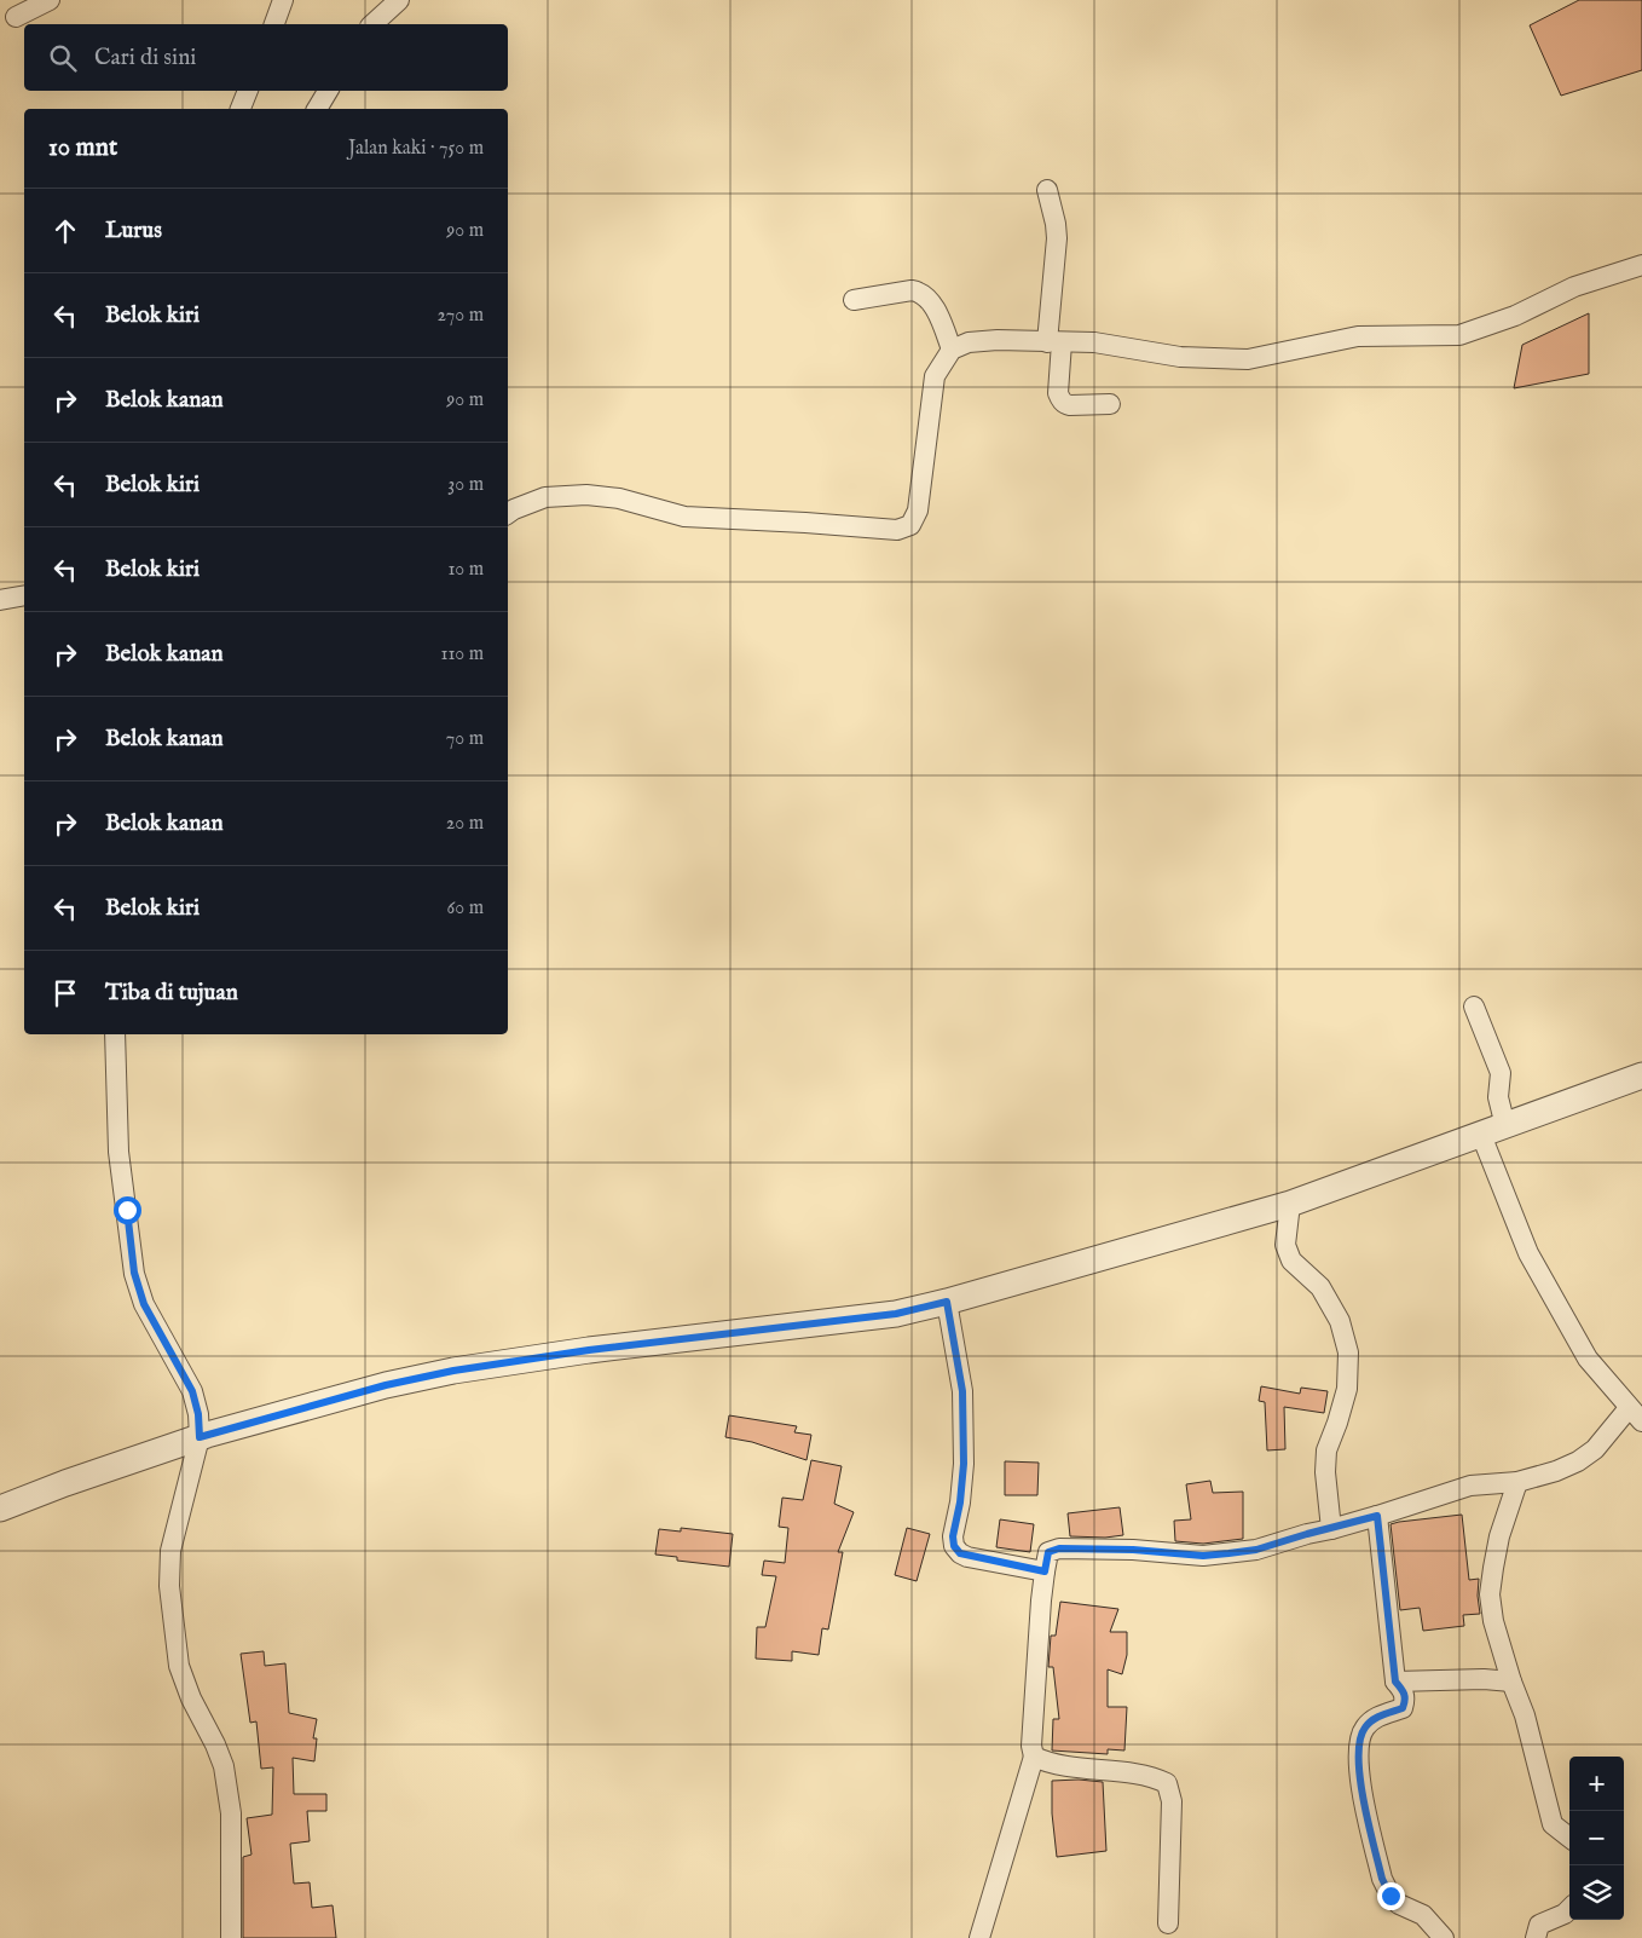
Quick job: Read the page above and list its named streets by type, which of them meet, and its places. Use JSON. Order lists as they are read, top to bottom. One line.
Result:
{"page":{"search":"Cari di sini","heading":["10 mnt","Jalan kaki · 750 m"],"list":[["Lurus","90 m"],["Belok kiri","270 m"],["Belok kanan","90 m"],["Belok kiri","30 m"],["Belok kiri","10 m"],["Belok kanan","110 m"],["Belok kanan","70 m"],["Belok kanan","20 m"],["Belok kiri","60 m"],"Tiba di tujuan"],"map_buttons":["+","−"]}}
